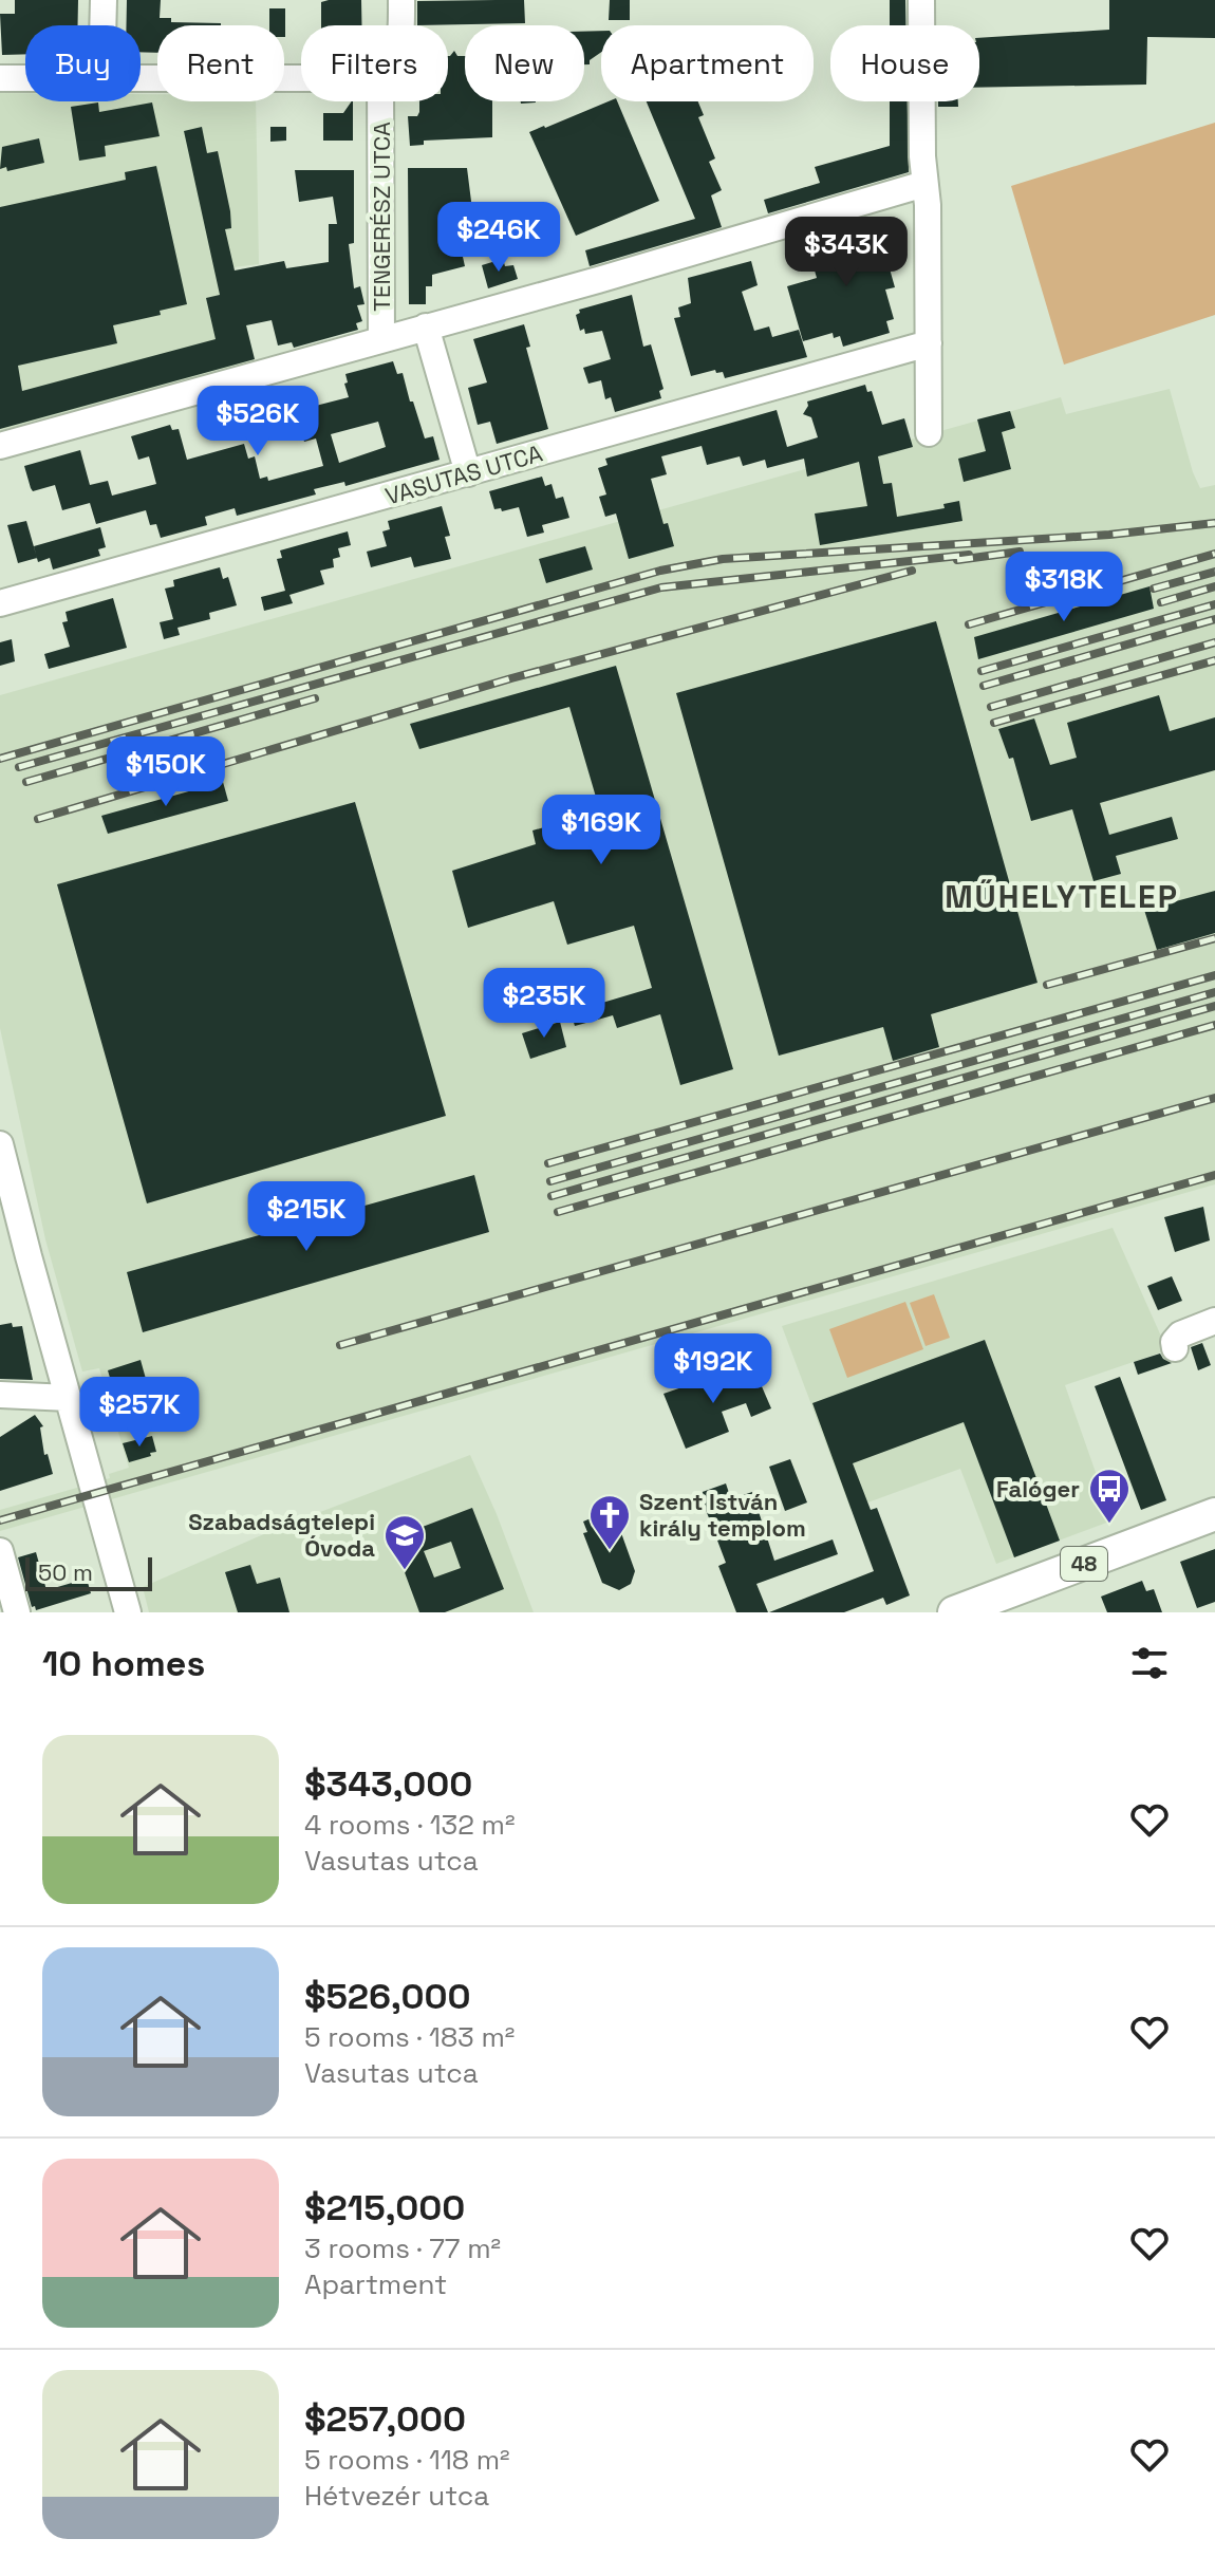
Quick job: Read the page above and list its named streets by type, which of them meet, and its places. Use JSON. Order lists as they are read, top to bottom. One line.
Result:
{"streets":{"main road":["48"],"street":["TENGERÉSZ UTCA","VASUTAS UTCA"]},"districts":["MŰHELYTELEP"],"places":{"bus stop":["Falóger"],"church":["Szent István király templom"],"school or university":["Szabadságtelepi Óvoda"]},"scale_bar":"50 m","page":{"chip":["Buy","Rent","Filters","New","Apartment","House"],"price":["$246K","$343K","$526K","$318K","$150K","$169K","$235K","$215K","$192K","$257K"],"scale":"50 m","heading":"10 homes","list":[{"name":"$343,000","note":"4 rooms · 132 m² · Vasutas utca"},{"name":"$526,000","note":"5 rooms · 183 m² · Vasutas utca"},{"name":"$215,000","note":"3 rooms · 77 m² · Apartment"},{"name":"$257,000","note":"5 rooms · 118 m² · Hétvezér utca"}]}}
